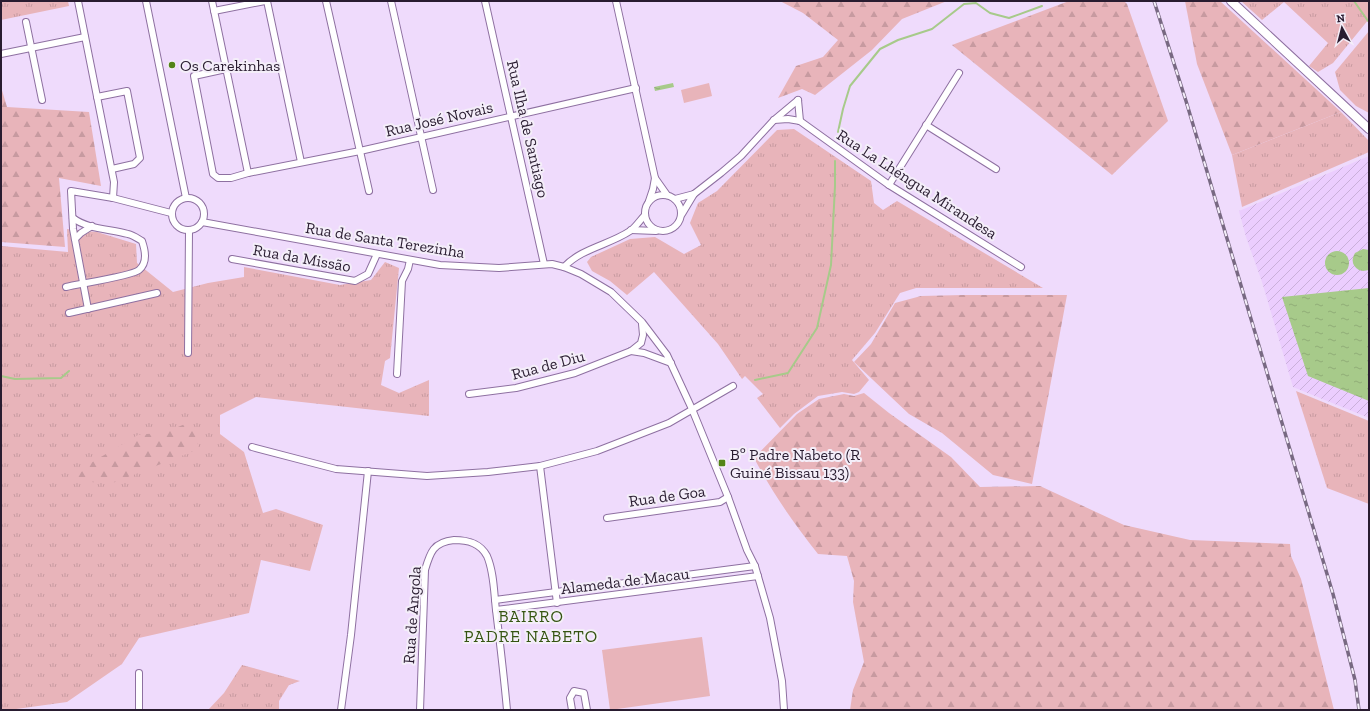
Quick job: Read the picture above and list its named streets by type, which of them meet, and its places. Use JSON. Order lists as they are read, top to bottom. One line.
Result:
{"streets":{"street":["Rua José Novais","Rua Ilha de Santiago","Rua La Lhéngua Mirandesa","Rua de Santa Terezinha","Rua da Missão","Rua de Diu","Rua de Goa","Alameda de Macau","Rua de Angola"]},"crossings":[["Rua José Novais","Rua Ilha de Santiago"],["Rua Ilha de Santiago","Rua de Santa Terezinha"],["Rua de Santa Terezinha","Rua da Missão"],["Rua de Santa Terezinha","Rua de Goa"],["Rua de Santa Terezinha","Alameda de Macau"],["Alameda de Macau","Rua de Angola"]],"districts":["BAIRRO PADRE NABETO"],"places":{"other":["Os Carekinhas"],"transit":["Bº Padre Nabeto (R Guiné Bissau 133)"]},"north":"top"}
